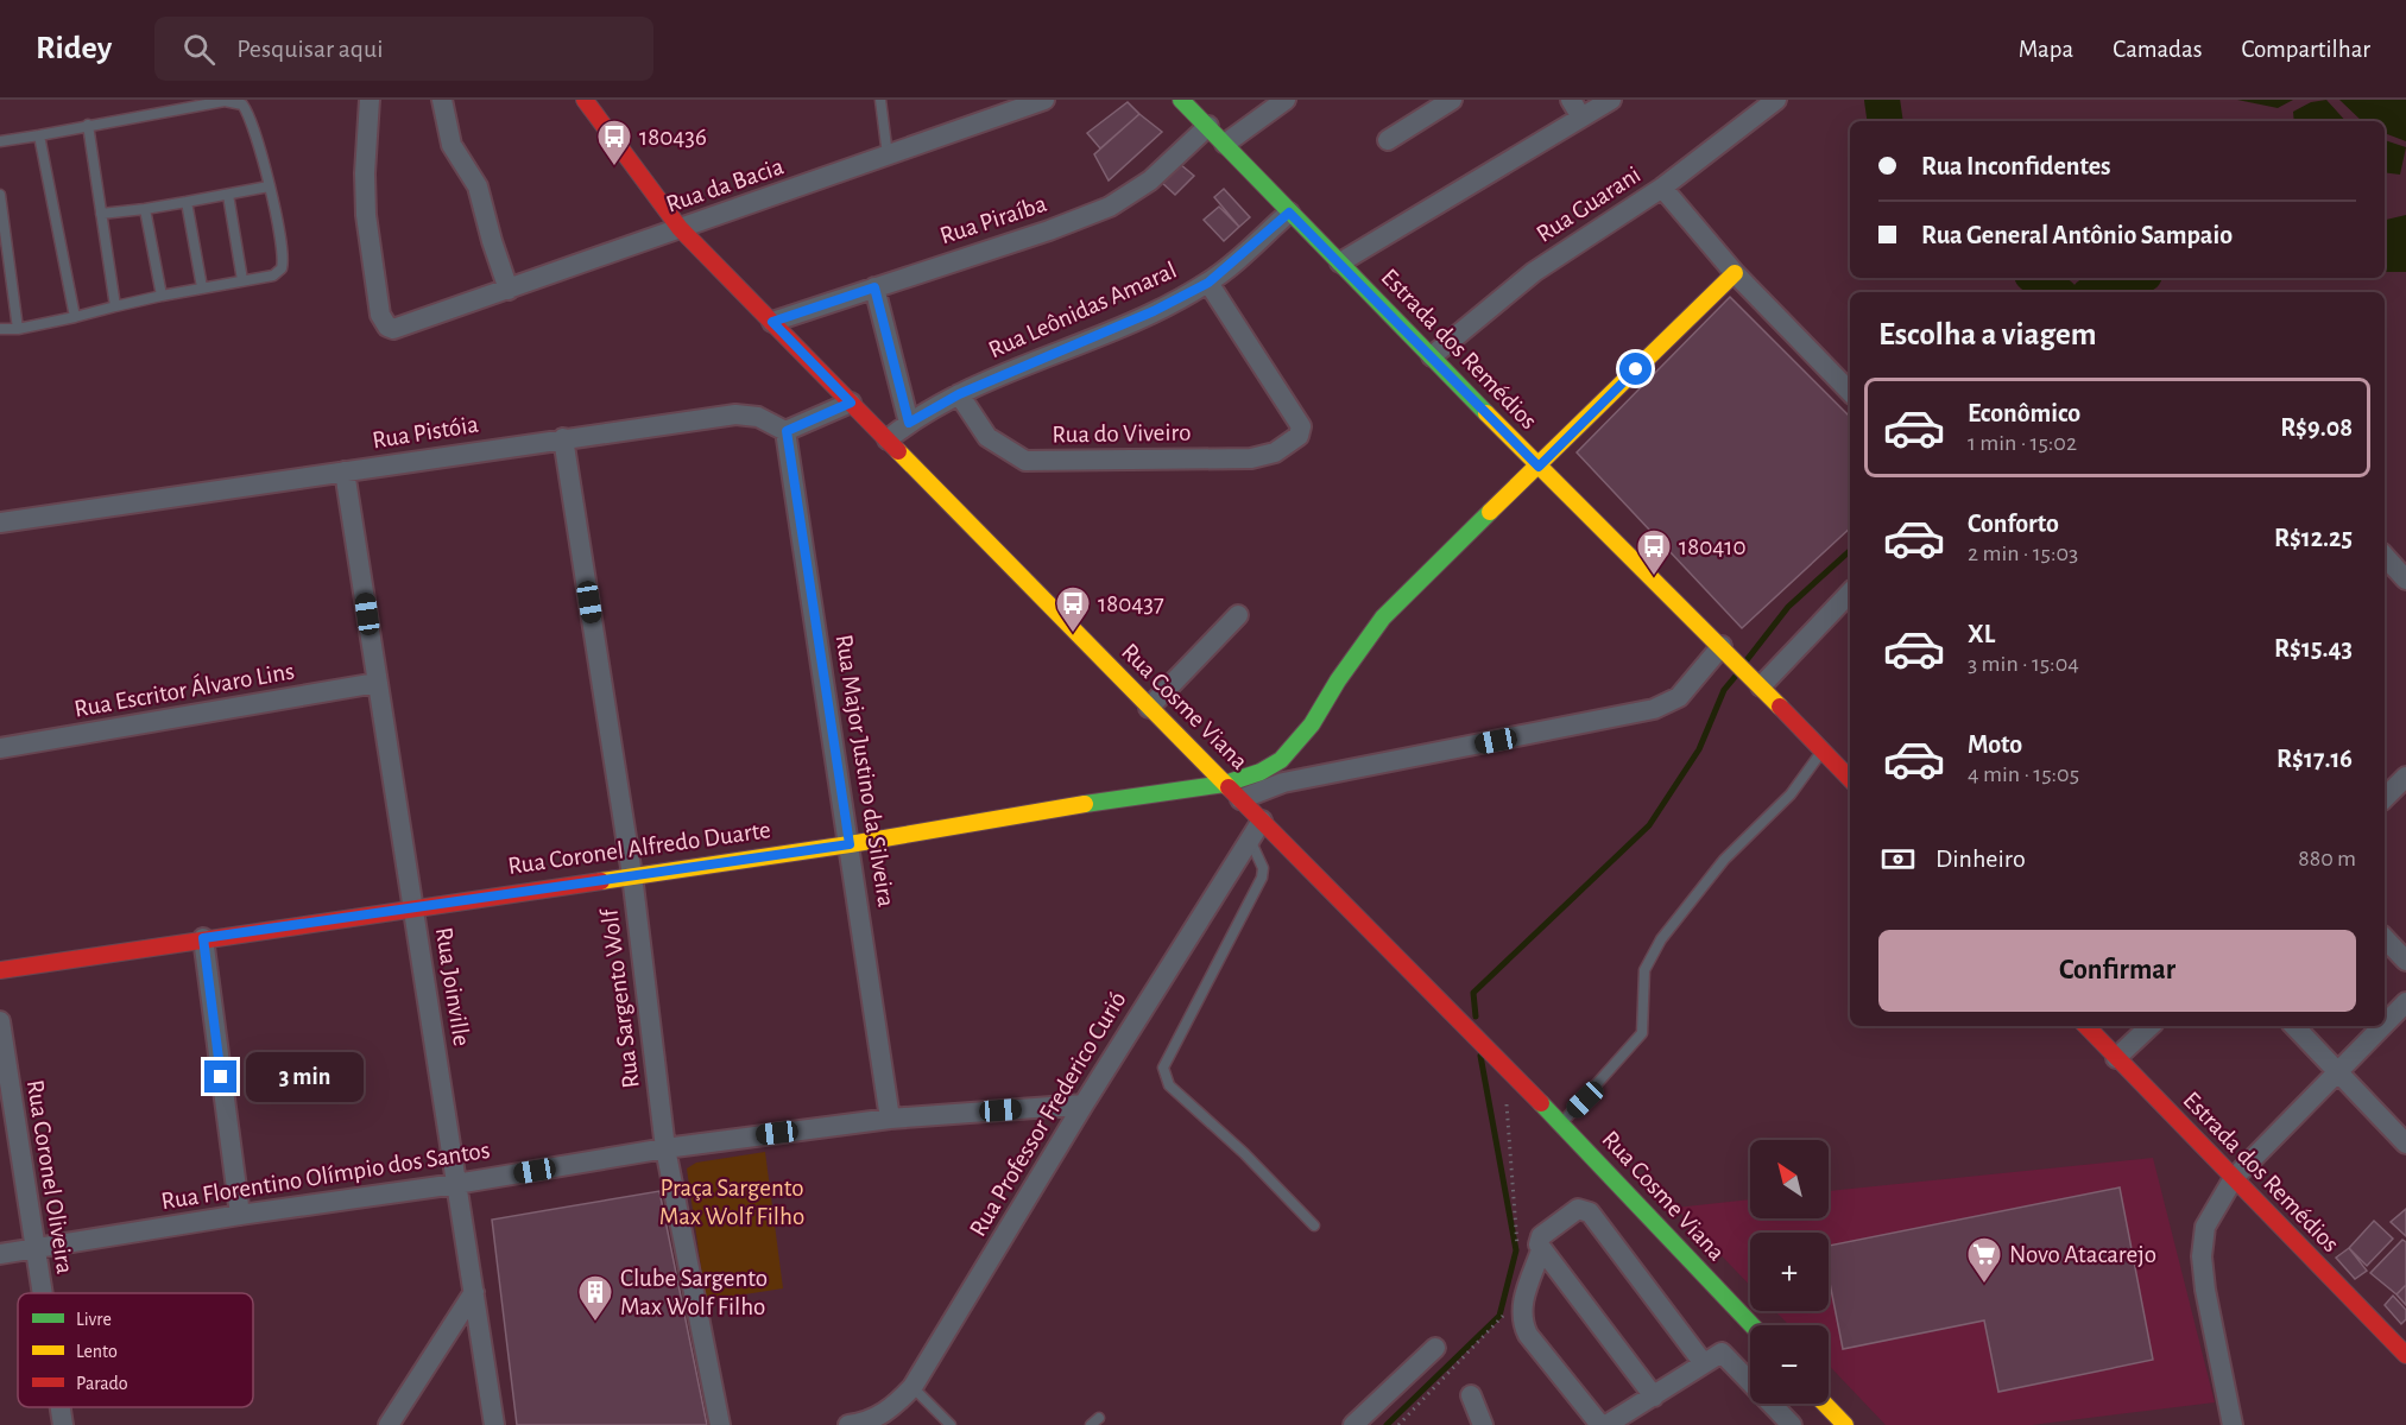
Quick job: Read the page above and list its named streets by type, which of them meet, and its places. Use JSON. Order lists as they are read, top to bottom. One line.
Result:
{"streets":{"main road":["Estrada dos Remédios","Rua Cosme Viana","Rua Coronel Alfredo Duarte"],"street":["Rua da Bacia","Rua Guarani","Rua Piraíba","Rua Leônidas Amaral","Rua Pistóia","Rua do Viveiro","Rua Escritor Álvaro Lins","Rua Major Justino da Silveira","Rua Joinville","Rua Sargento Wolf","Rua Professor Frederico Curió","Rua Florentino Olímpio dos Santos","Rua Coronel Oliveira"]},"crossings":[["Rua da Bacia","Rua Cosme Viana"],["Rua Guarani","Estrada dos Remédios"],["Rua Piraíba","Estrada dos Remédios"],["Rua Piraíba","Rua Cosme Viana"],["Rua Leônidas Amaral","Estrada dos Remédios"],["Rua Leônidas Amaral","Rua do Viveiro"],["Rua Leônidas Amaral","Rua Cosme Viana"],["Estrada dos Remédios","Rua Coronel Alfredo Duarte"],["Rua Pistóia","Rua Major Justino da Silveira"],["Rua Pistóia","Rua Joinville"],["Rua Pistóia","Rua Sargento Wolf"],["Rua Escritor Álvaro Lins","Rua Joinville"],["Rua Cosme Viana","Rua Coronel Alfredo Duarte"],["Rua Cosme Viana","Rua Professor Frederico Curió"],["Rua Major Justino da Silveira","Rua Coronel Alfredo Duarte"],["Rua Major Justino da Silveira","Rua Florentino Olímpio dos Santos"],["Rua Coronel Alfredo Duarte","Rua Joinville"],["Rua Coronel Alfredo Duarte","Rua Sargento Wolf"],["Rua Joinville","Rua Florentino Olímpio dos Santos"],["Rua Sargento Wolf","Rua Florentino Olímpio dos Santos"],["Rua Professor Frederico Curió","Rua Florentino Olímpio dos Santos"],["Rua Florentino Olímpio dos Santos","Rua Coronel Oliveira"]],"parks":["Praça Sargento Max Wolf Filho"],"places":{"bus stop":["180436","180410","180437"],"supermarket":["Novo Atacarejo"],"building":["Clube Sargento Max Wolf Filho"]},"legend":["Livre","Lento","Parado"],"north":"top left","page":{"header":"Ridey","search":"Pesquisar aqui","nav":["Mapa","Camadas","Compartilhar"],"banner":["Rua Inconfidentes","Rua General Antônio Sampaio"],"heading":"Escolha a viagem","list":[{"name":"Econômico","note":"1 min · 15:02","value":"R$9.08"},{"name":"Conforto","note":"2 min · 15:03","value":"R$12.25"},{"name":"XL","note":"3 min · 15:04","value":"R$15.43"},{"name":"Moto","note":"4 min · 15:05","value":"R$17.16"}],"pay":["Dinheiro","880 m"],"buttons":"Confirmar","bubble":"3 min","map_buttons":["+","−"]}}
